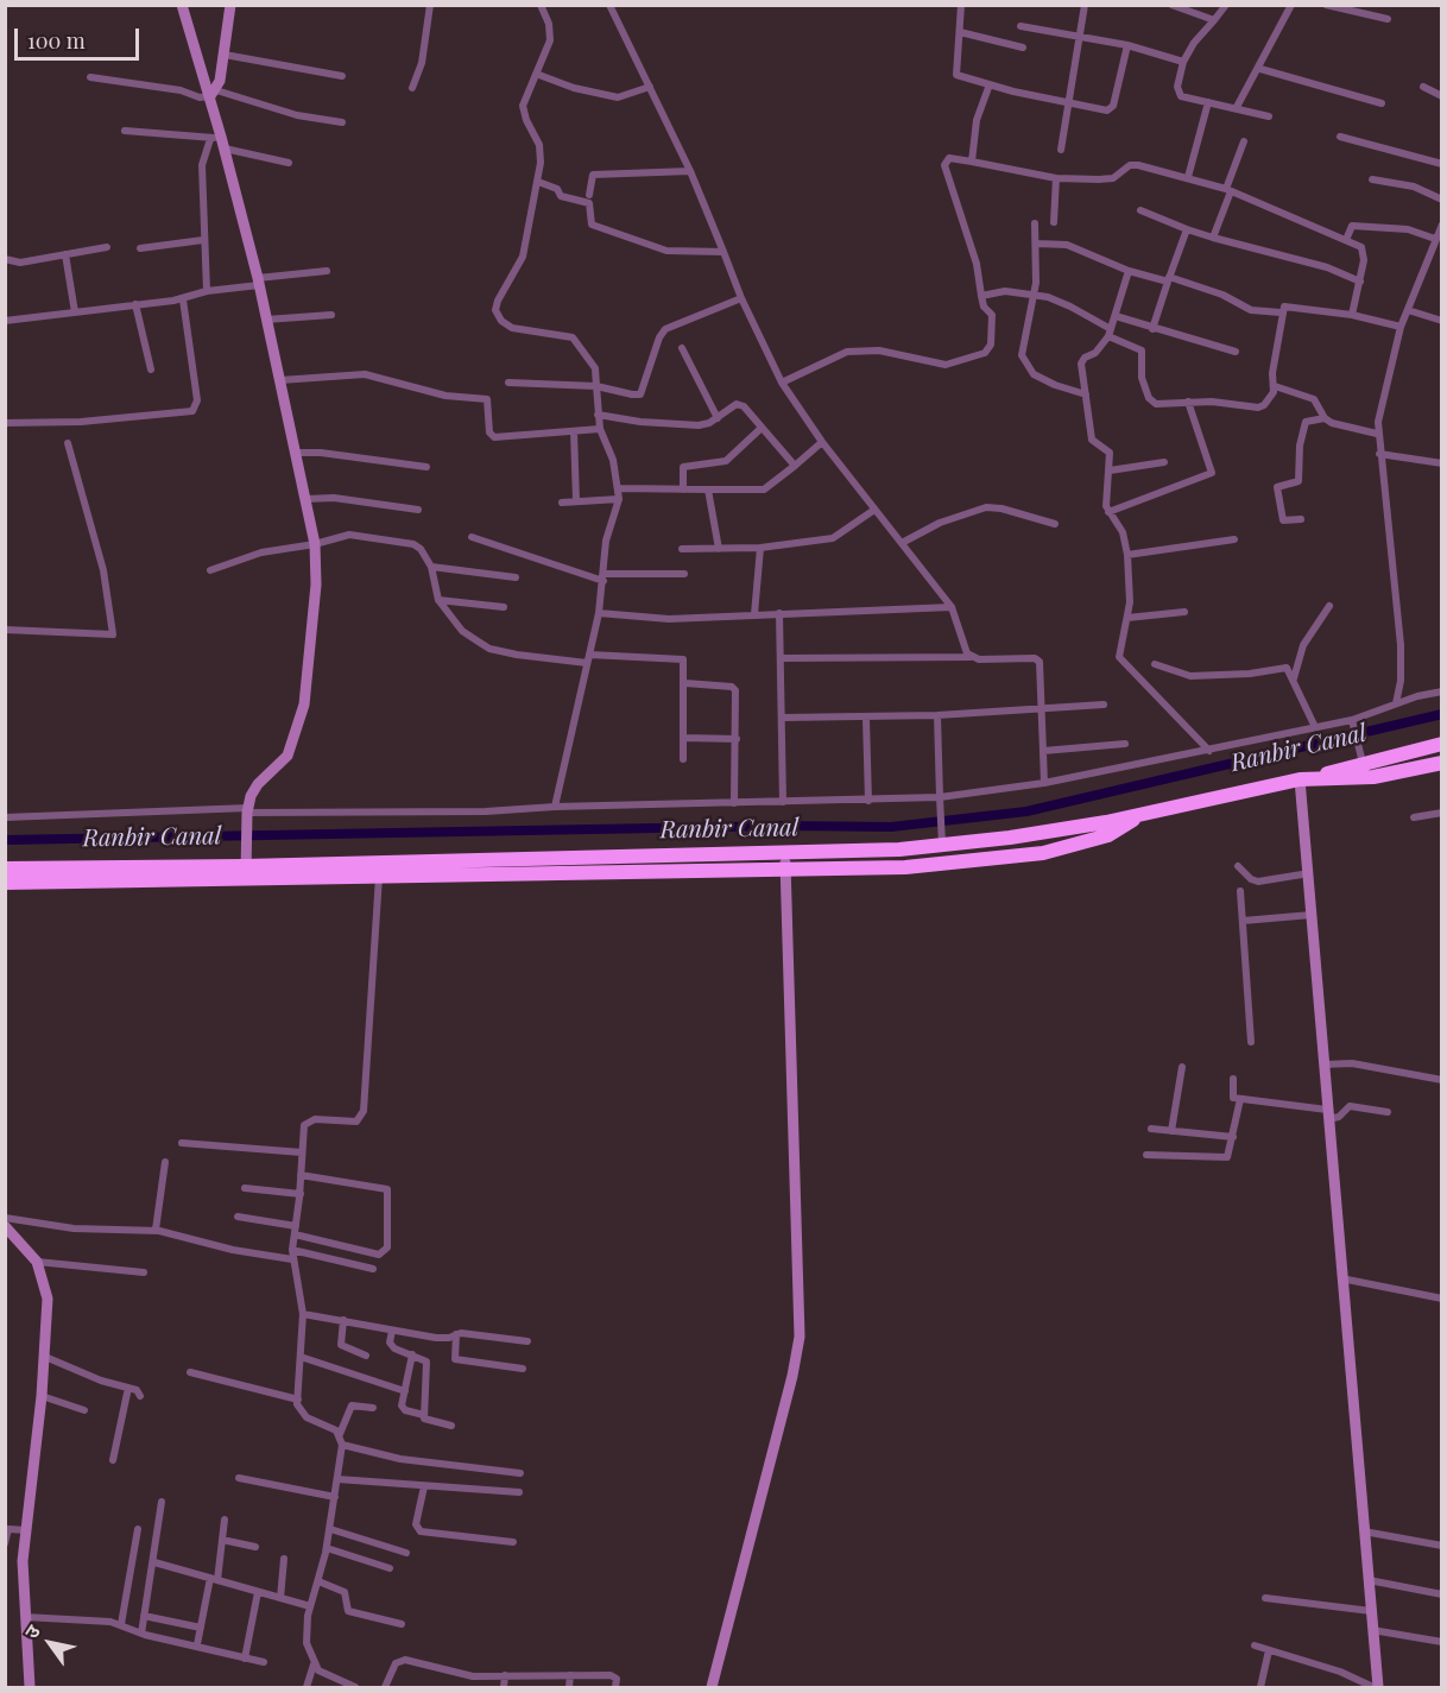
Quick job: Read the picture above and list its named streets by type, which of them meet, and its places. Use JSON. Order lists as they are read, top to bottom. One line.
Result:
{"water":["Ranbir Canal"],"scale_bar":"100 m","north":"top left"}
